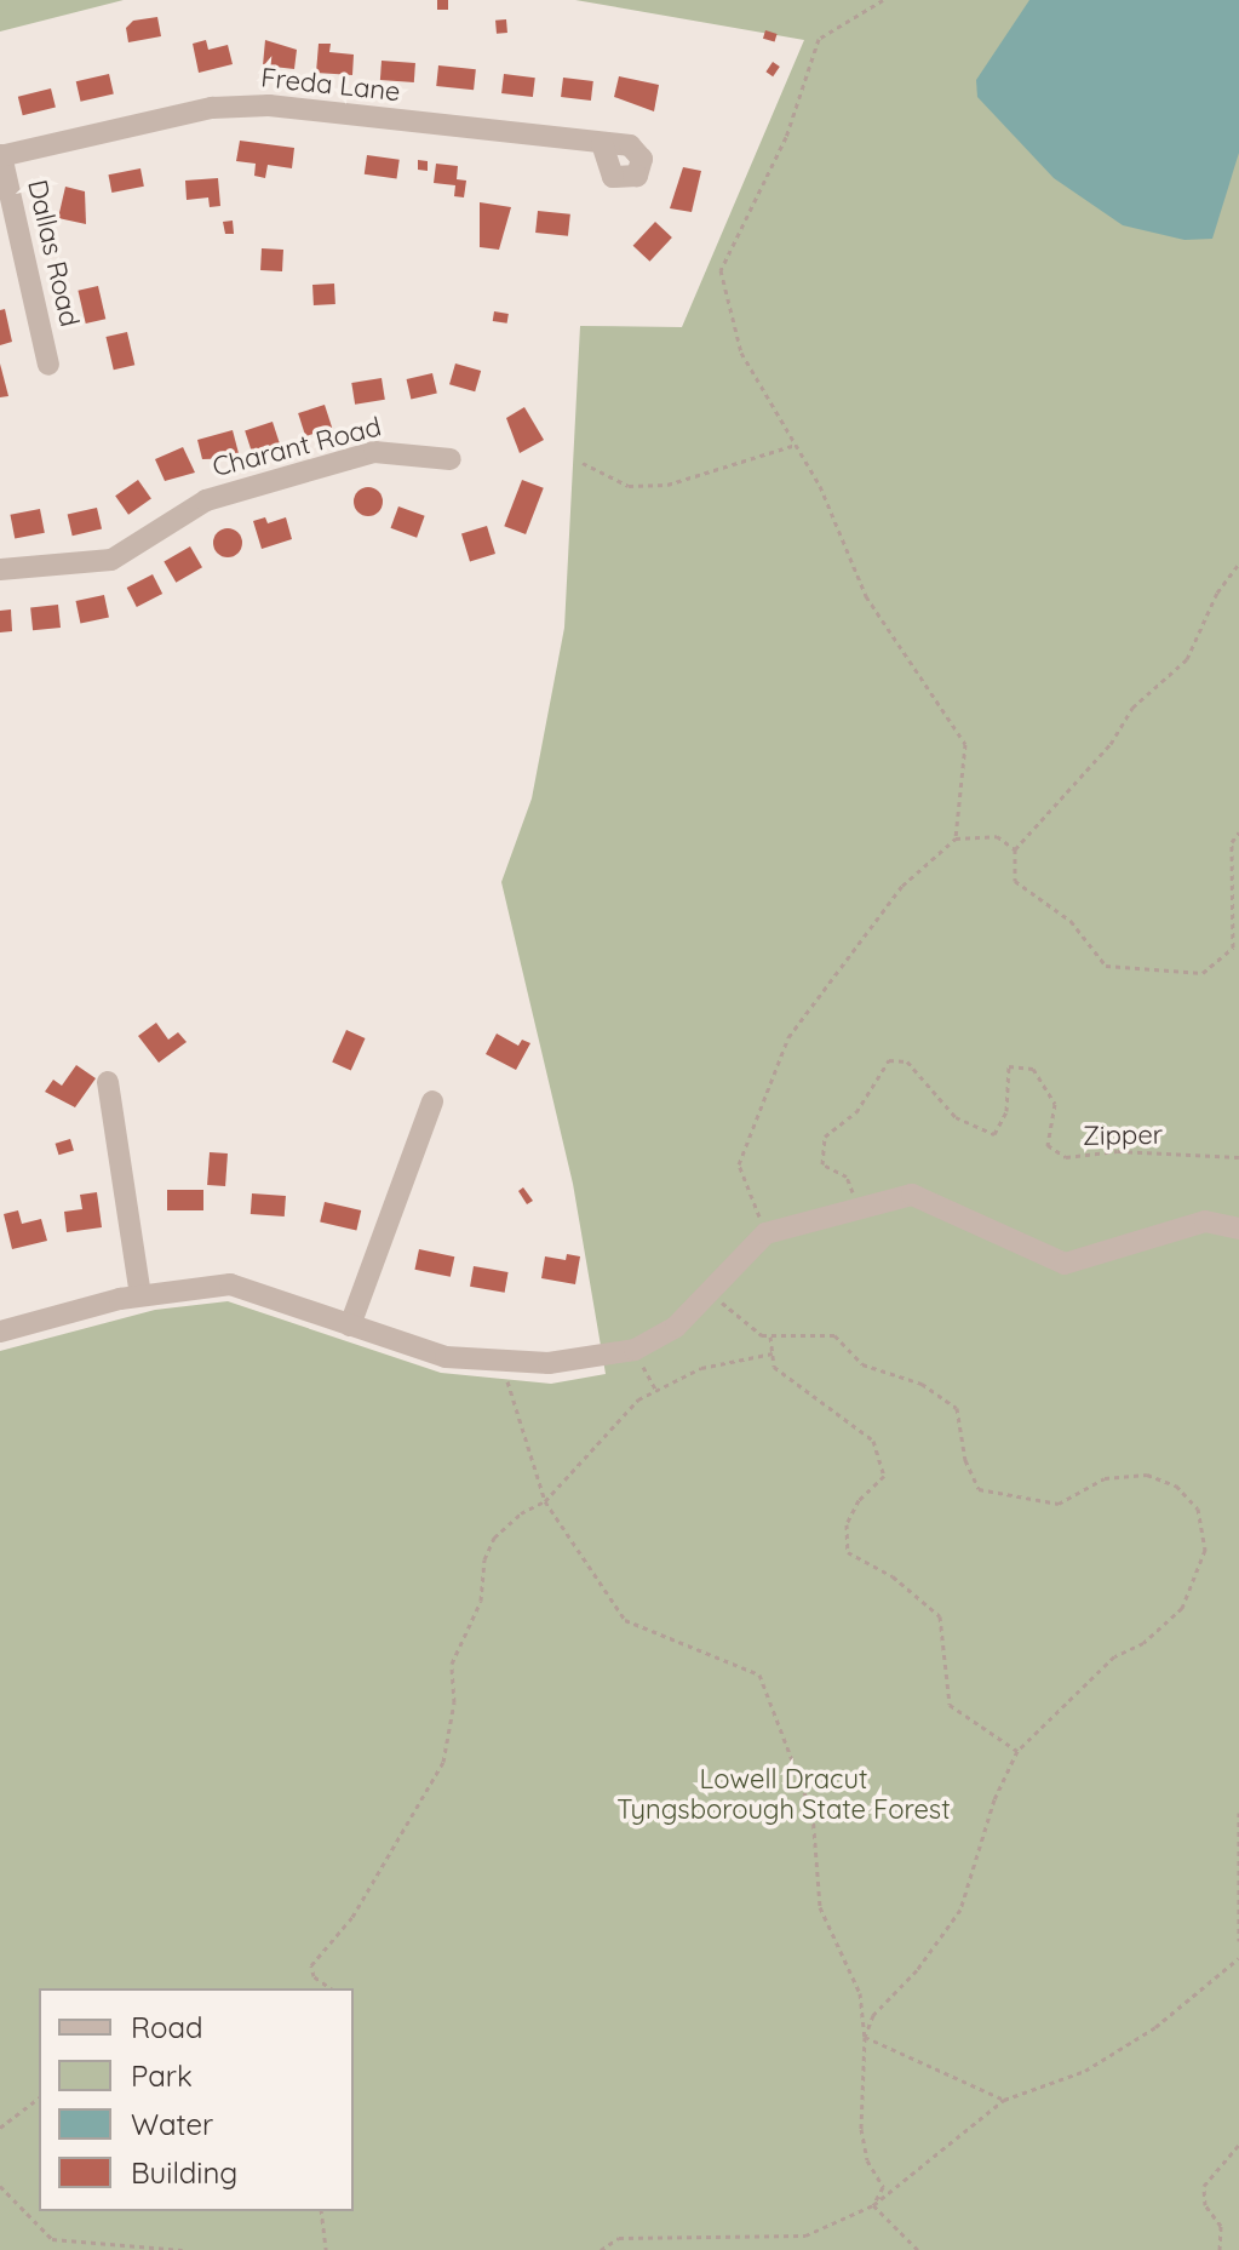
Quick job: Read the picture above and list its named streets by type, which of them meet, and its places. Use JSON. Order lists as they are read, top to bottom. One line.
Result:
{"streets":{"street":["Freda Lane","Dallas Road","Charant Road"],"path":["Zipper"]},"crossings":[["Freda Lane","Dallas Road"]],"parks":["Lowell Dracut Tyngsborough State Forest"],"legend":["Road","Park","Water","Building"]}
